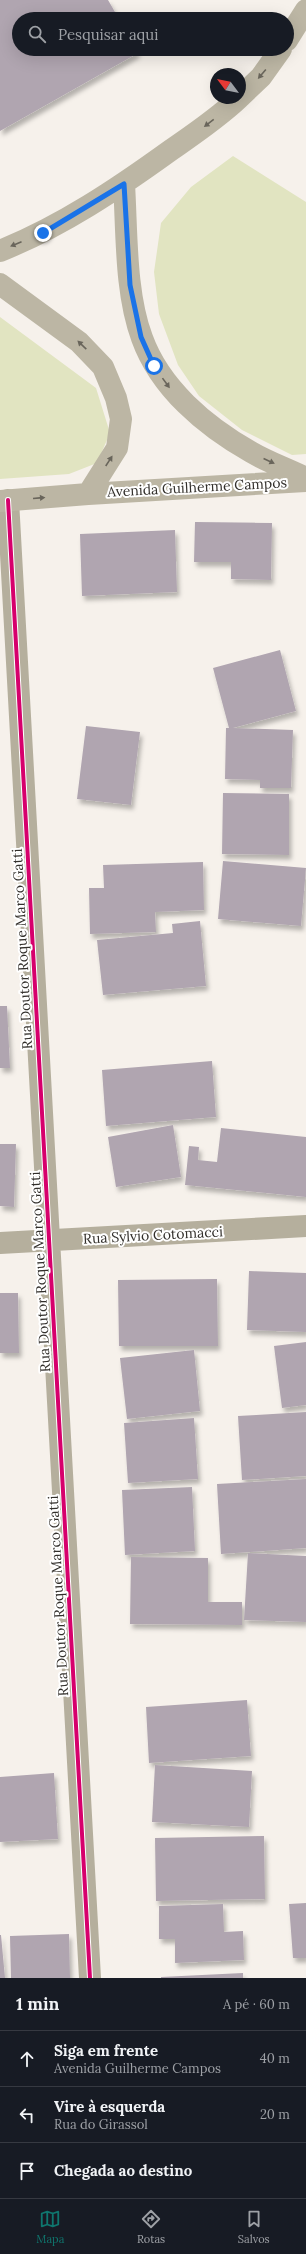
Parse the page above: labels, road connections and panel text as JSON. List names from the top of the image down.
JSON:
{
  "streets": {
    "main road": ["Avenida Guilherme Campos"],
    "street": ["Rua Doutor Roque Marco Gatti", "Rua Sylvio Cotomacci"]
  },
  "crossings": [
    ["Avenida Guilherme Campos", "Rua Doutor Roque Marco Gatti"],
    ["Rua Doutor Roque Marco Gatti", "Rua Sylvio Cotomacci"]
  ],
  "north": "top left",
  "page": {
    "search": "Pesquisar aqui",
    "heading": ["1 min", "A pé · 60 m"],
    "list": [
      ["Siga em frente", "Avenida Guilherme Campos", "40 m"],
      ["Vire à esquerda", "Rua do Girassol", "20 m"],
      "Chegada ao destino"
    ],
    "nav": ["Mapa", "Rotas", "Salvos"]
  }
}
